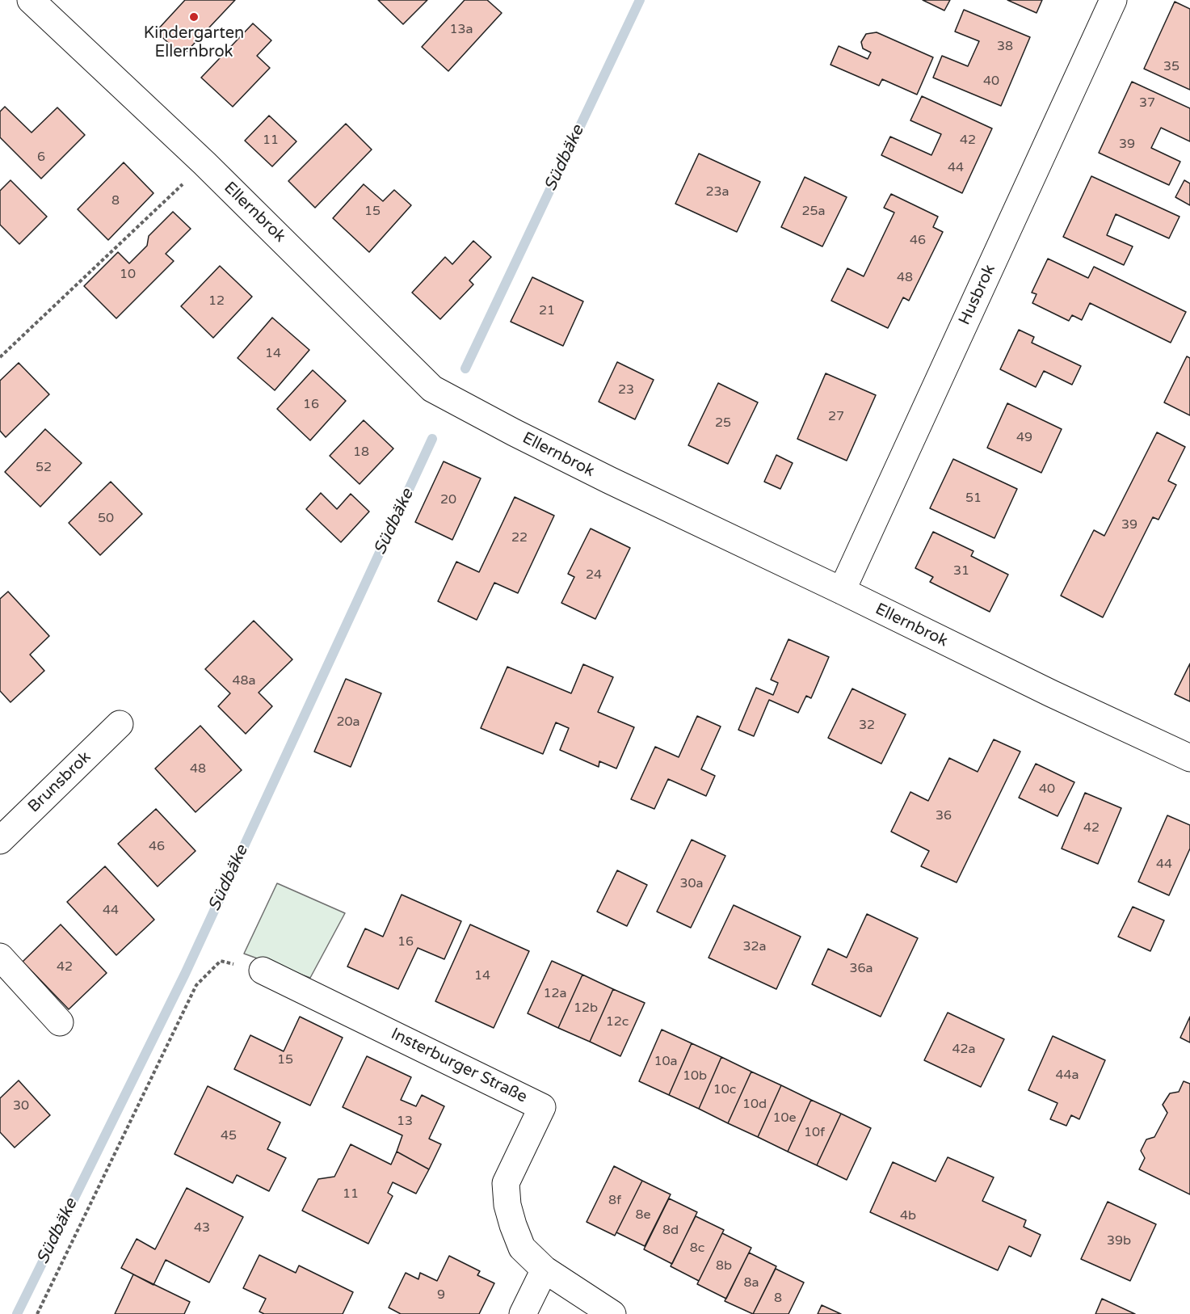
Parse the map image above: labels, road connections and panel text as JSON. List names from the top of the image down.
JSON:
{
  "streets": {
    "street": [
      "Ellernbrok",
      "Husbrok",
      "Brunsbrok",
      "Insterburger Straße"
    ]
  },
  "crossings": [
    ["Ellernbrok", "Husbrok"]
  ],
  "water": ["Südbäke"],
  "places": ["Kindergarten Ellernbrok"],
  "house_numbers": [
    "13a",
    "38",
    "35",
    "40",
    "37",
    "11",
    "42",
    "39",
    "6",
    "44",
    "23a",
    "8",
    "15",
    "25a",
    "46",
    "10",
    "48",
    "12",
    "21",
    "14",
    "23",
    "16",
    "27",
    "25",
    "49",
    "18",
    "52",
    "51",
    "20",
    "50",
    "39",
    "22",
    "31",
    "24",
    "48a",
    "20a",
    "32",
    "48",
    "40",
    "36",
    "42",
    "46",
    "44",
    "30a",
    "44",
    "16",
    "32a",
    "42",
    "36a",
    "14",
    "12a",
    "12b",
    "12c",
    "42a",
    "15",
    "10a",
    "44a",
    "10b",
    "10c",
    "10d",
    "30",
    "10e",
    "13",
    "10f",
    "45",
    "11",
    "8f",
    "8e",
    "4b",
    "43",
    "8d",
    "39b",
    "8c",
    "8b",
    "8a",
    "9",
    "8"
  ]
}
